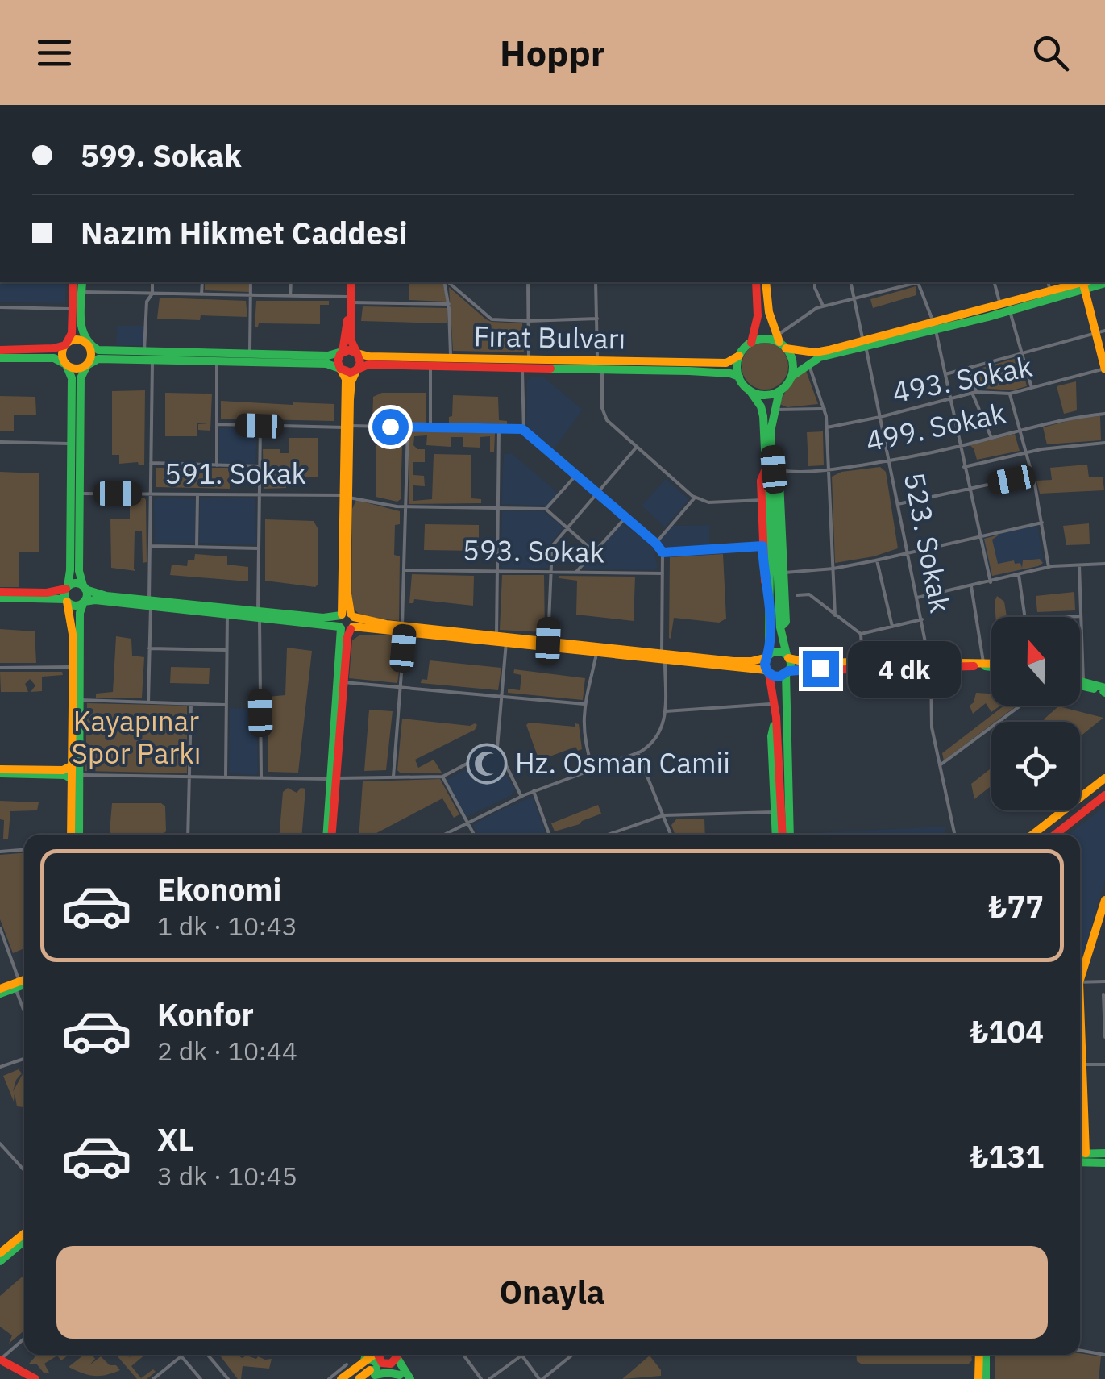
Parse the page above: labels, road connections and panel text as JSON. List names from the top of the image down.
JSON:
{
  "streets": {
    "main road": ["Fırat Bulvarı"],
    "street": [
      "493. Sokak",
      "499. Sokak",
      "591. Sokak",
      "523. Sokak",
      "593. Sokak"
    ]
  },
  "crossings": [
    ["493. Sokak", "523. Sokak"],
    ["499. Sokak", "523. Sokak"]
  ],
  "parks": ["Kayapınar Spor Parkı"],
  "places": {
    "mosque": ["Hz. Osman Camii"]
  },
  "north": "top",
  "page": {
    "header": "Hoppr",
    "banner": ["599. Sokak", "Nazım Hikmet Caddesi"],
    "bubble": "4 dk",
    "list": [
      {
        "name": "Ekonomi",
        "note": "1 dk · 10:43",
        "value": "₺77"
      },
      {
        "name": "Konfor",
        "note": "2 dk · 10:44",
        "value": "₺104"
      },
      {
        "name": "XL",
        "note": "3 dk · 10:45",
        "value": "₺131"
      }
    ],
    "buttons": "Onayla"
  }
}
